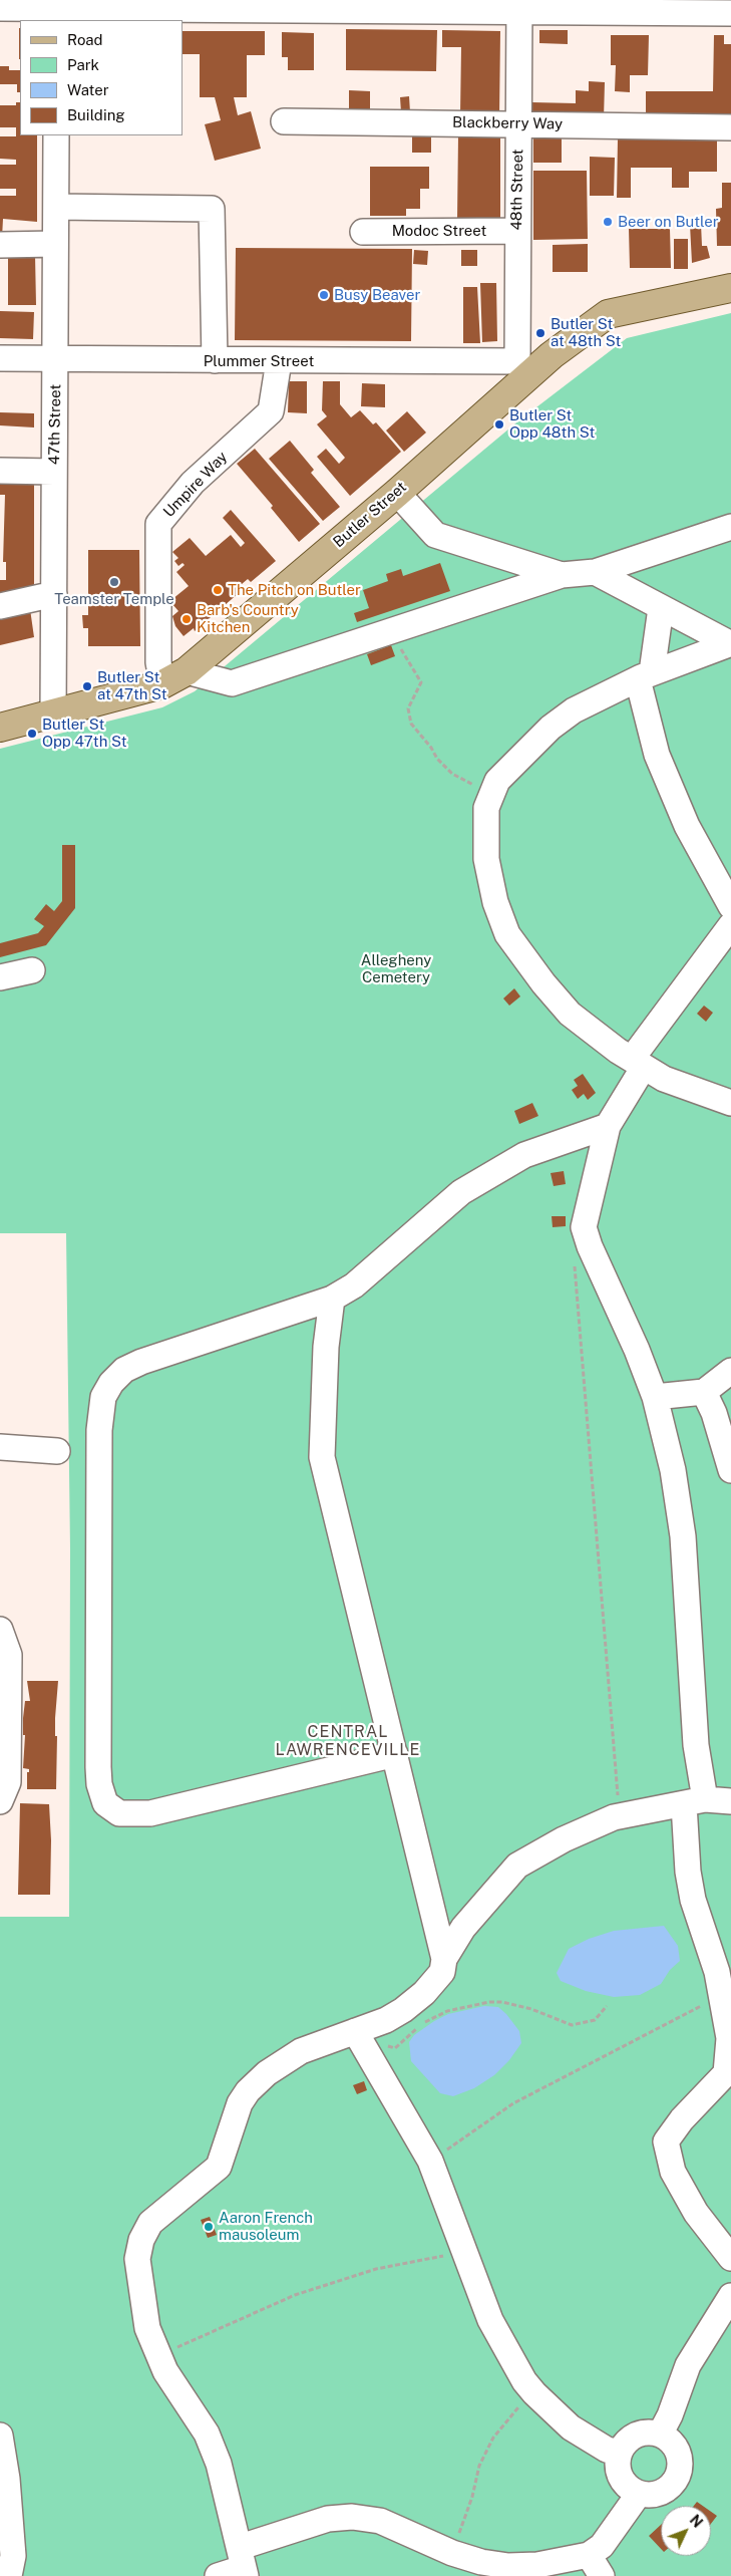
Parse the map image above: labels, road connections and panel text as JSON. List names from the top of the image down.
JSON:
{
  "streets": {
    "main road": ["Butler Street"],
    "street": [
      "Blackberry Way",
      "48th Street",
      "Modoc Street",
      "Plummer Street",
      "47th Street",
      "Umpire Way"
    ]
  },
  "crossings": [
    ["Blackberry Way", "48th Street"],
    ["48th Street", "Modoc Street"],
    ["48th Street", "Plummer Street"],
    ["48th Street", "Butler Street"],
    ["Plummer Street", "47th Street"],
    ["Plummer Street", "Umpire Way"],
    ["Plummer Street", "Butler Street"],
    ["47th Street", "Butler Street"],
    ["Umpire Way", "Butler Street"]
  ],
  "districts": ["CENTRAL LAWRENCEVILLE"],
  "parks": ["Allegheny Cemetery"],
  "places": [
    "Beer on Butler",
    "Busy Beaver",
    "Butler St at 48th St",
    "Butler St Opp 48th St",
    "Teamster Temple",
    "The Pitch on Butler",
    "Barb's Country Kitchen",
    "Butler St at 47th St",
    "Butler St Opp 47th St",
    "Aaron French mausoleum"
  ],
  "legend": [
    "Road",
    "Park",
    "Water",
    "Building"
  ],
  "north": "top right"
}
